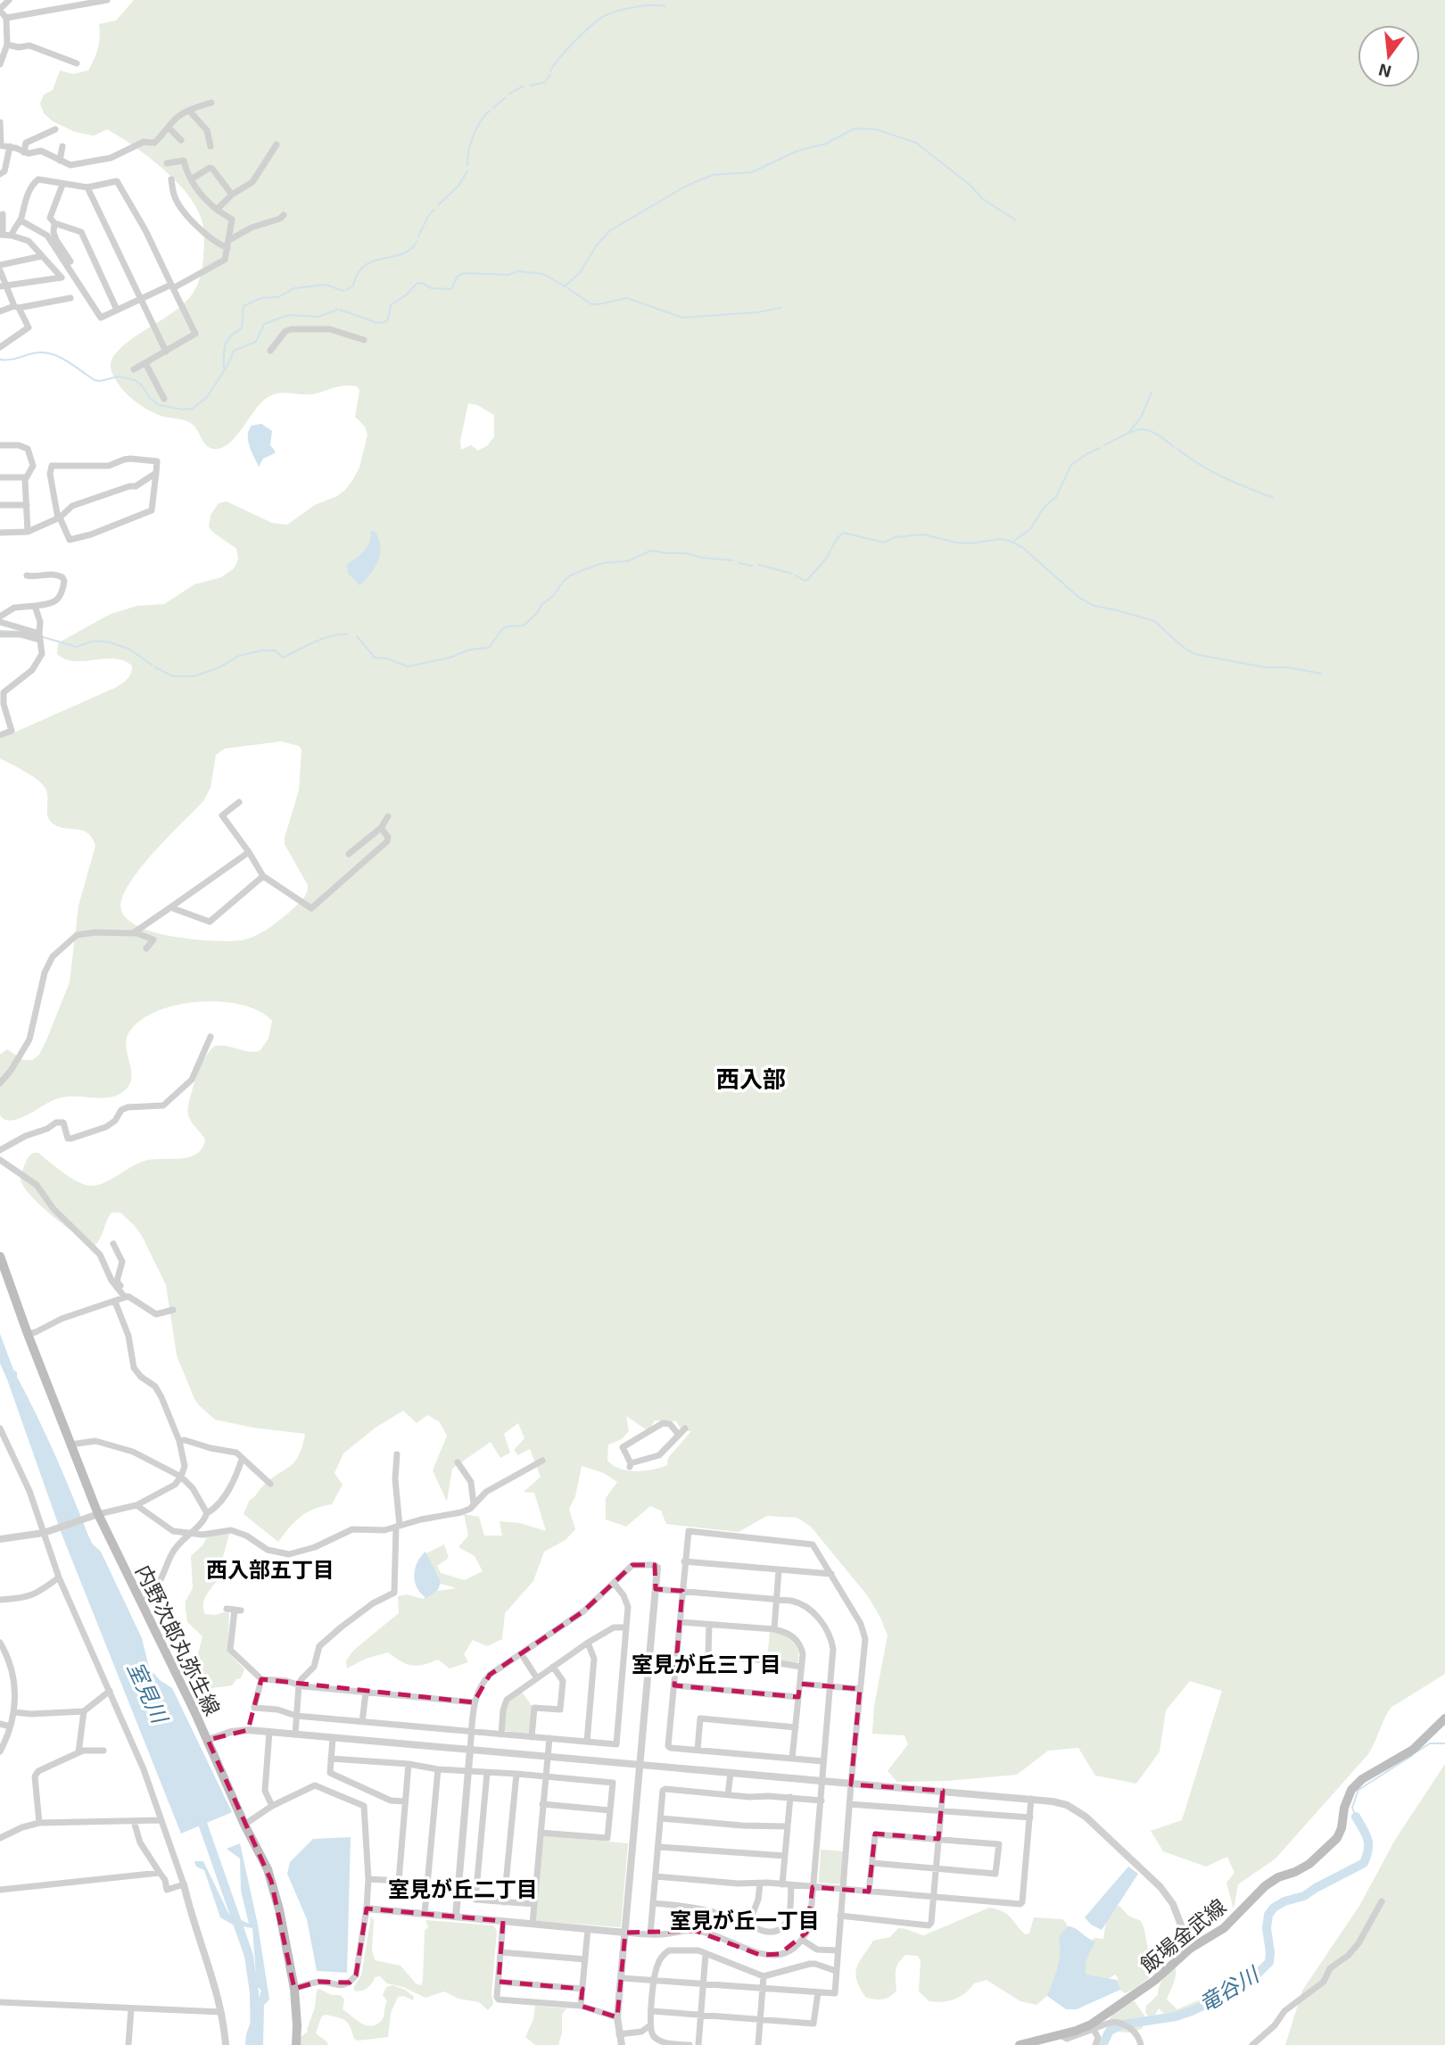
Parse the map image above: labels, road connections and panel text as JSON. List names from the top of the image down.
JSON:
{
  "streets": {
    "main road": ["内野次郎丸弥生線", "飯場金武線"]
  },
  "districts": [
    "西入部",
    "西入部五丁目",
    "室見が丘三丁目",
    "室見が丘二丁目",
    "室見が丘一丁目"
  ],
  "water": ["室見川", "竜谷川"],
  "north": "bottom"
}
